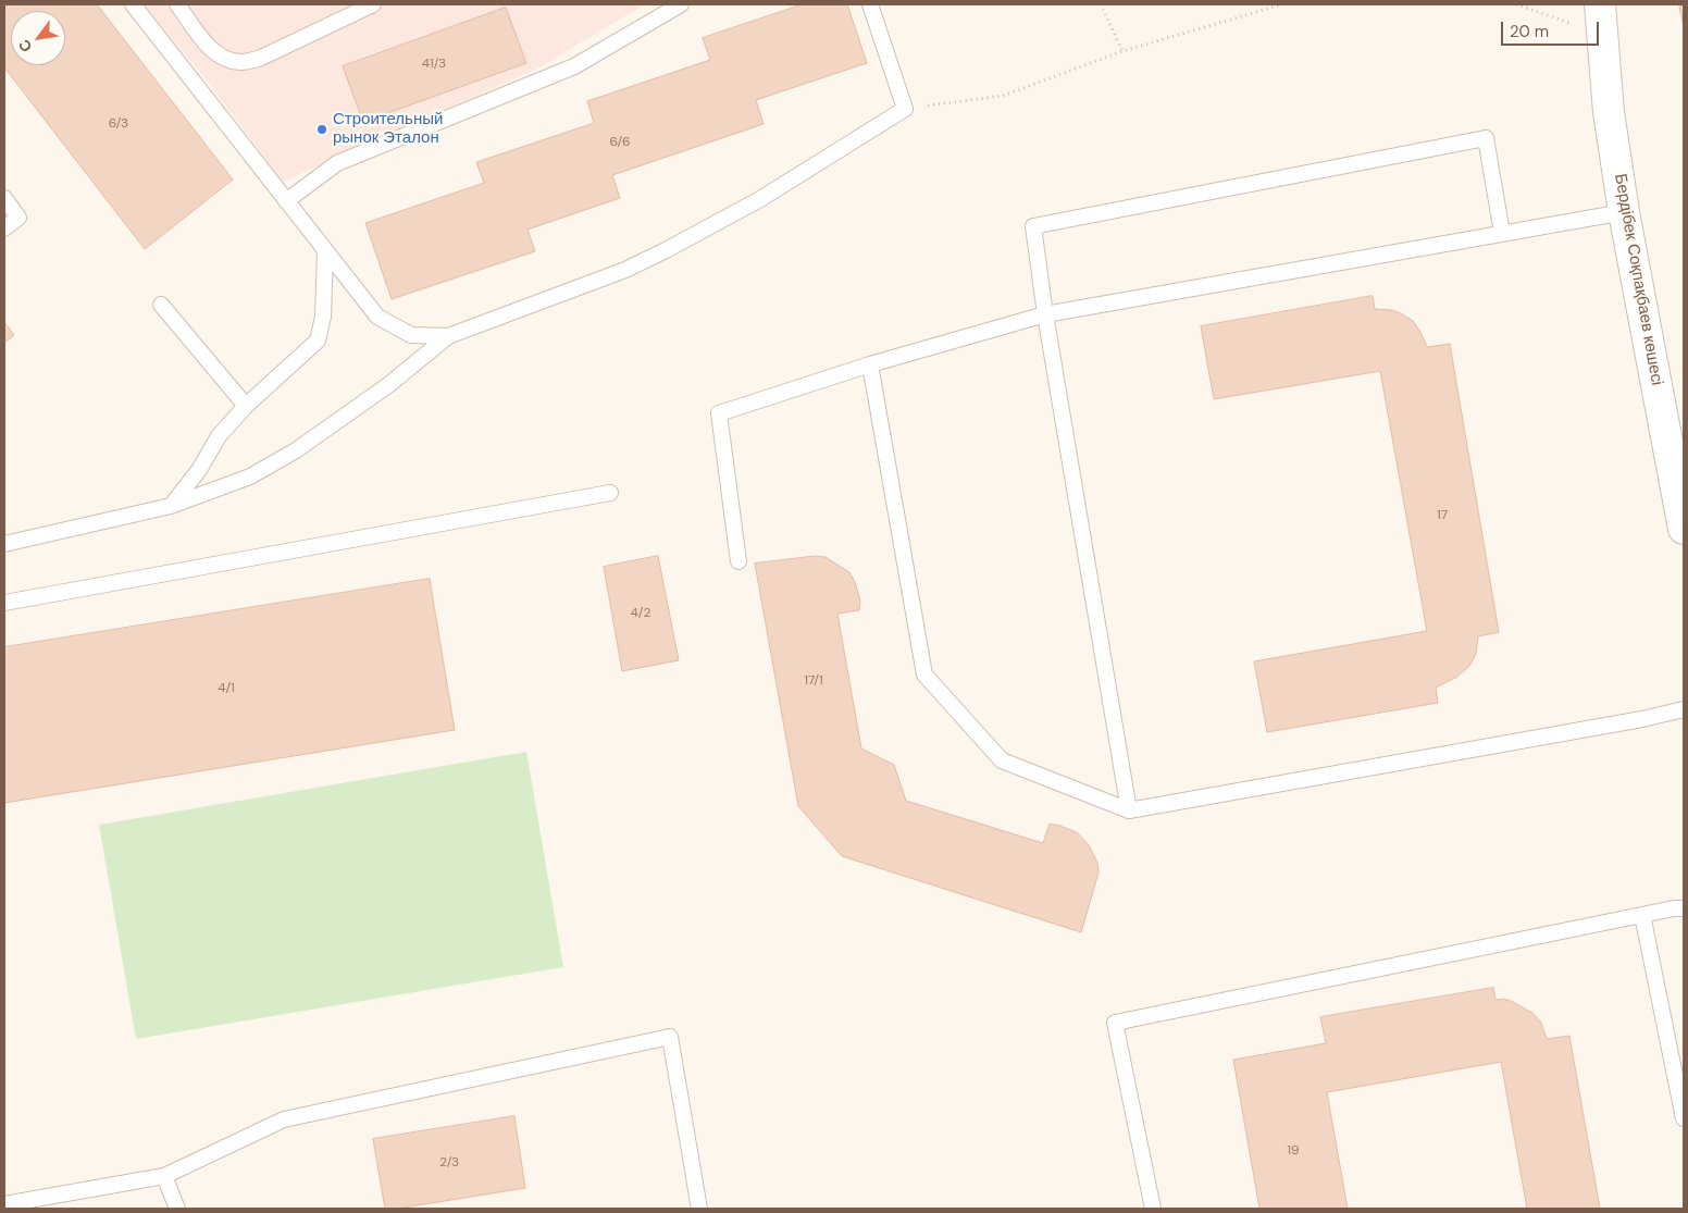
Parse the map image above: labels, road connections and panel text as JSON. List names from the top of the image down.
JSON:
{
  "streets": {
    "street": ["Бердібек Соқпақбаев көшесі"]
  },
  "places": ["Строительный рынок Эталон"],
  "house_numbers": [
    "41/3",
    "6/3",
    "6/6",
    "17",
    "4/2",
    "17/1",
    "4/1",
    "19",
    "2/3"
  ],
  "scale_bar": "20 m",
  "north": "bottom left"
}
